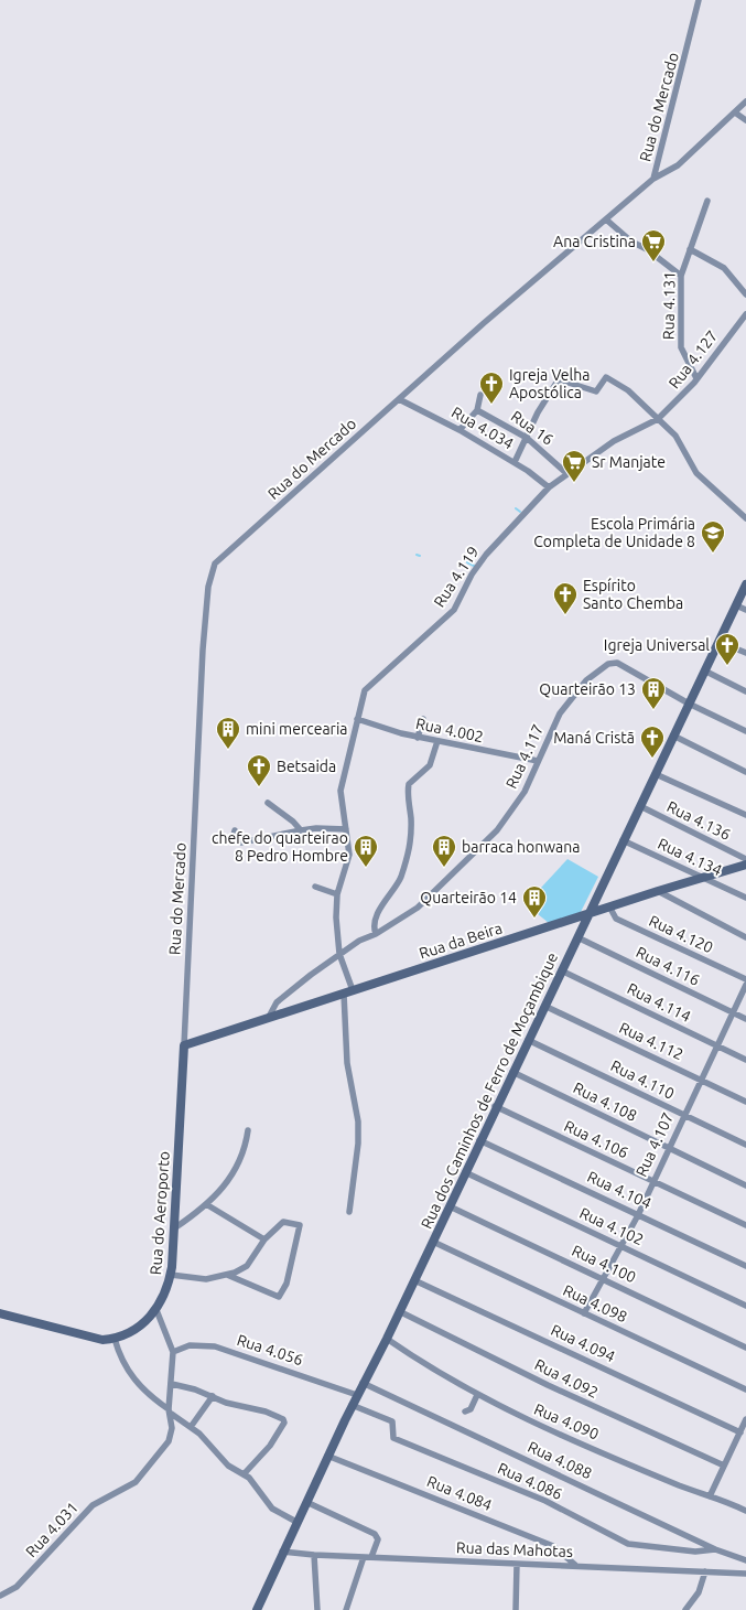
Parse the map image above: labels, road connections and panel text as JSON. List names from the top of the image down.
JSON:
{
  "streets": {
    "street": [
      "Rua do Mercado",
      "Rua 4.131",
      "Rua 4.127",
      "Rua 4.034",
      "Rua 16",
      "Rua 4.119",
      "Rua 4.002",
      "Rua 4.117",
      "Rua 4.136",
      "Rua 4.134",
      "Rua 4.120",
      "Rua da Beira",
      "Rua 4.116",
      "Rua 4.114",
      "Rua 4.112",
      "Rua 4.110",
      "Rua dos Caminhos de Ferro de Moçambique",
      "Rua 4.108",
      "Rua 4.106",
      "Rua 4.107",
      "Rua 4.104",
      "Rua do Aeroporto",
      "Rua 4.102",
      "Rua 4.100",
      "Rua 4.098",
      "Rua 4.094",
      "Rua 4.056",
      "Rua 4.092",
      "Rua 4.090",
      "Rua 4.088",
      "Rua 4.086",
      "Rua 4.084",
      "Rua 4.031",
      "Rua das Mahotas"
    ]
  },
  "crossings": [
    ["Rua do Mercado", "Rua 4.034"],
    ["Rua do Mercado", "Rua da Beira"],
    ["Rua do Mercado", "Rua do Aeroporto"],
    ["Rua 4.131", "Rua 4.127"],
    ["Rua 4.127", "Rua 4.119"],
    ["Rua 4.034", "Rua 4.119"],
    ["Rua 16", "Rua 4.119"],
    ["Rua 4.119", "Rua 4.002"],
    ["Rua 4.119", "Rua 4.117"],
    ["Rua 4.119", "Rua da Beira"],
    ["Rua 4.002", "Rua 4.117"],
    ["Rua 4.117", "Rua da Beira"],
    ["Rua 4.117", "Rua dos Caminhos de Ferro de Moçambique"],
    ["Rua 4.136", "Rua dos Caminhos de Ferro de Moçambique"],
    ["Rua 4.134", "Rua da Beira"],
    ["Rua 4.134", "Rua dos Caminhos de Ferro de Moçambique"],
    ["Rua 4.120", "Rua da Beira"],
    ["Rua da Beira", "Rua dos Caminhos de Ferro de Moçambique"],
    ["Rua da Beira", "Rua do Aeroporto"],
    ["Rua 4.116", "Rua dos Caminhos de Ferro de Moçambique"],
    ["Rua 4.116", "Rua 4.107"],
    ["Rua 4.114", "Rua dos Caminhos de Ferro de Moçambique"],
    ["Rua 4.114", "Rua 4.107"],
    ["Rua 4.112", "Rua dos Caminhos de Ferro de Moçambique"],
    ["Rua 4.112", "Rua 4.107"],
    ["Rua 4.110", "Rua dos Caminhos de Ferro de Moçambique"],
    ["Rua 4.110", "Rua 4.107"],
    ["Rua dos Caminhos de Ferro de Moçambique", "Rua 4.108"],
    ["Rua dos Caminhos de Ferro de Moçambique", "Rua 4.106"],
    ["Rua dos Caminhos de Ferro de Moçambique", "Rua 4.104"],
    ["Rua dos Caminhos de Ferro de Moçambique", "Rua 4.102"],
    ["Rua dos Caminhos de Ferro de Moçambique", "Rua 4.100"],
    ["Rua dos Caminhos de Ferro de Moçambique", "Rua 4.098"],
    ["Rua dos Caminhos de Ferro de Moçambique", "Rua 4.094"],
    ["Rua dos Caminhos de Ferro de Moçambique", "Rua 4.056"],
    ["Rua dos Caminhos de Ferro de Moçambique", "Rua 4.092"],
    ["Rua dos Caminhos de Ferro de Moçambique", "Rua 4.090"],
    ["Rua dos Caminhos de Ferro de Moçambique", "Rua 4.088"],
    ["Rua dos Caminhos de Ferro de Moçambique", "Rua 4.086"],
    ["Rua dos Caminhos de Ferro de Moçambique", "Rua 4.084"],
    ["Rua dos Caminhos de Ferro de Moçambique", "Rua das Mahotas"],
    ["Rua 4.108", "Rua 4.107"],
    ["Rua 4.106", "Rua 4.107"],
    ["Rua 4.107", "Rua 4.104"],
    ["Rua 4.107", "Rua 4.102"],
    ["Rua 4.107", "Rua 4.100"],
    ["Rua 4.107", "Rua 4.098"],
    ["Rua do Aeroporto", "Rua 4.031"],
    ["Rua 4.056", "Rua 4.031"],
    ["Rua 4.088", "Rua 4.086"],
    ["Rua 4.084", "Rua das Mahotas"]
  ],
  "places": {
    "supermarket": ["Ana Cristina", "Sr Manjate"],
    "church": [
      "Igreja Velha Apostólica",
      "Espírito Santo Chemba",
      "Igreja Universal",
      "Maná Cristã",
      "Betsaida"
    ],
    "school or university": ["Escola Primária Completa de Unidade 8"],
    "building": [
      "Quarteirão 13",
      "mini mercearia",
      "chefe do quarteirao 8 Pedro Hombre",
      "barraca honwana",
      "Quarteirão 14"
    ]
  }
}
